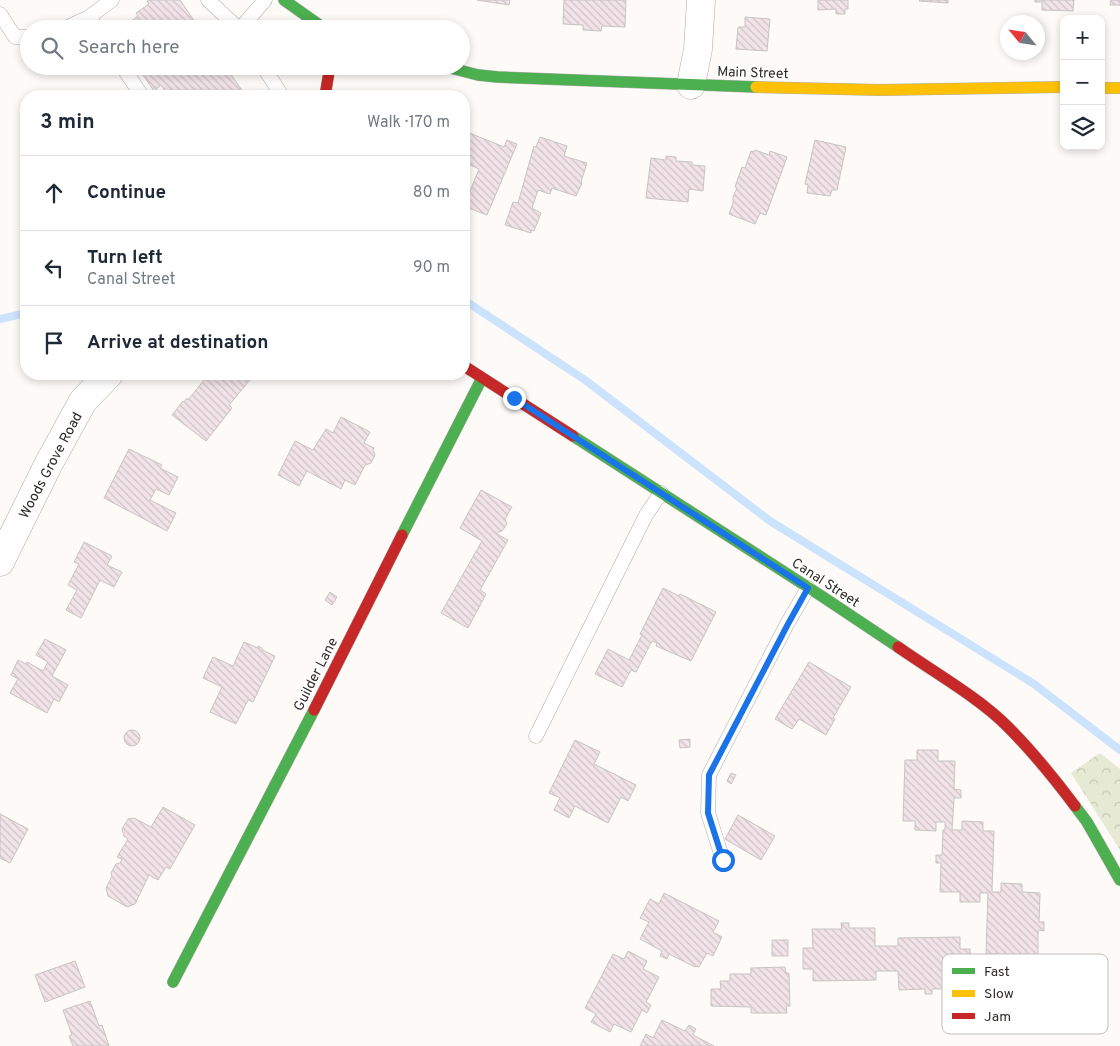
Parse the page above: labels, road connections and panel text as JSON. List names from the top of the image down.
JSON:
{
  "streets": {
    "main road": ["Main Street", "Canal Street", "Guilder Lane"],
    "street": ["Woods Grove Road"]
  },
  "crossings": [
    ["Canal Street", "Guilder Lane"]
  ],
  "legend": ["Fast", "Slow", "Jam"],
  "north": "top left",
  "page": {
    "map_buttons": ["+", "−"],
    "search": "Search here",
    "heading": ["3 min", "Walk · 170 m"],
    "list": [
      ["Continue", "80 m"],
      ["Turn left", "Canal Street", "90 m"],
      "Arrive at destination"
    ]
  }
}
